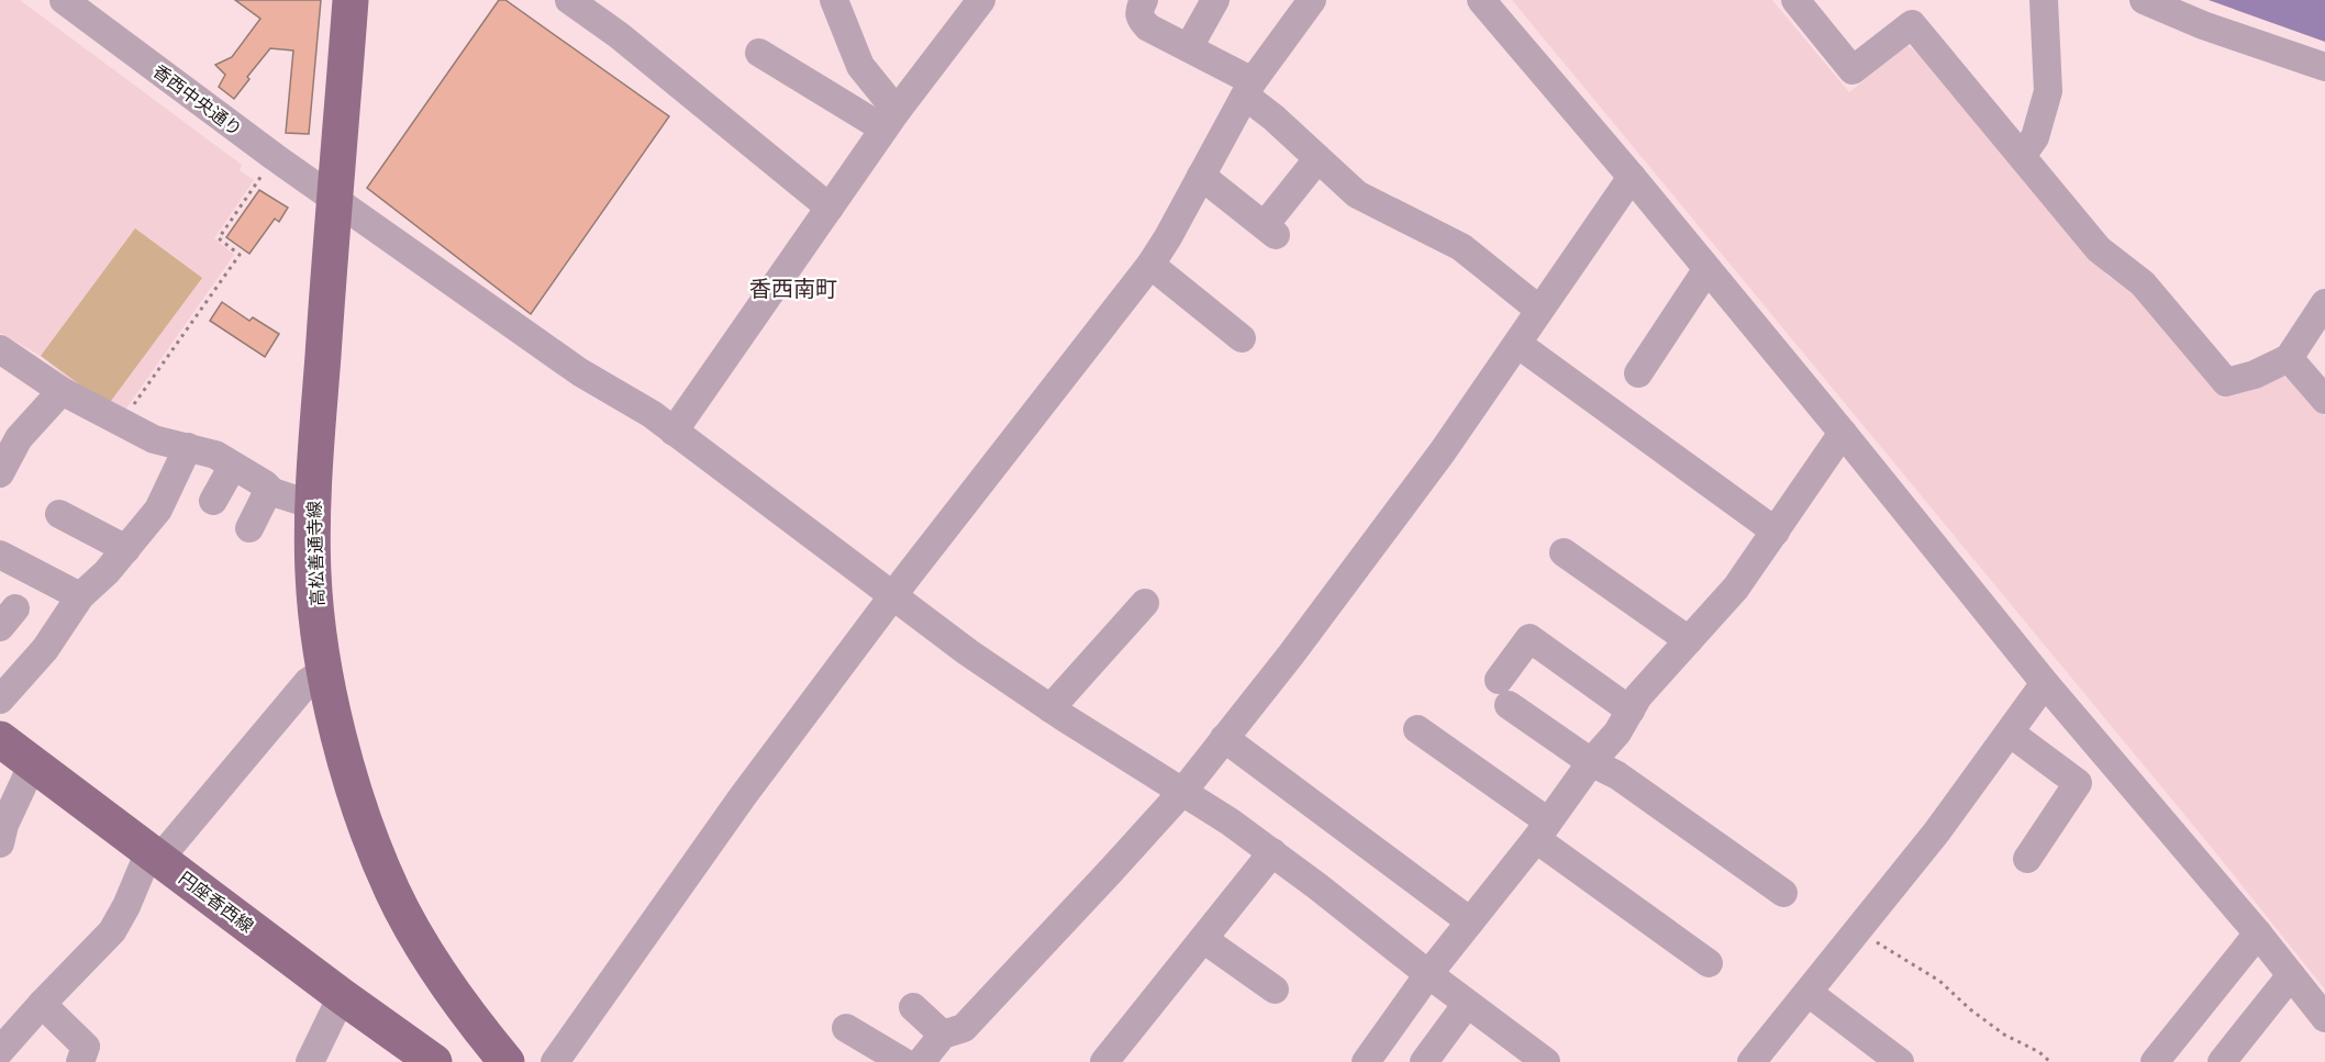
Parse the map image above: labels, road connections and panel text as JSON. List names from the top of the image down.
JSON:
{
  "streets": {
    "main road": ["高松善通寺線", "円座香西線"],
    "street": ["香西中央通り"]
  },
  "crossings": [
    ["香西中央通り", "高松善通寺線"]
  ],
  "districts": ["香西南町"]
}
